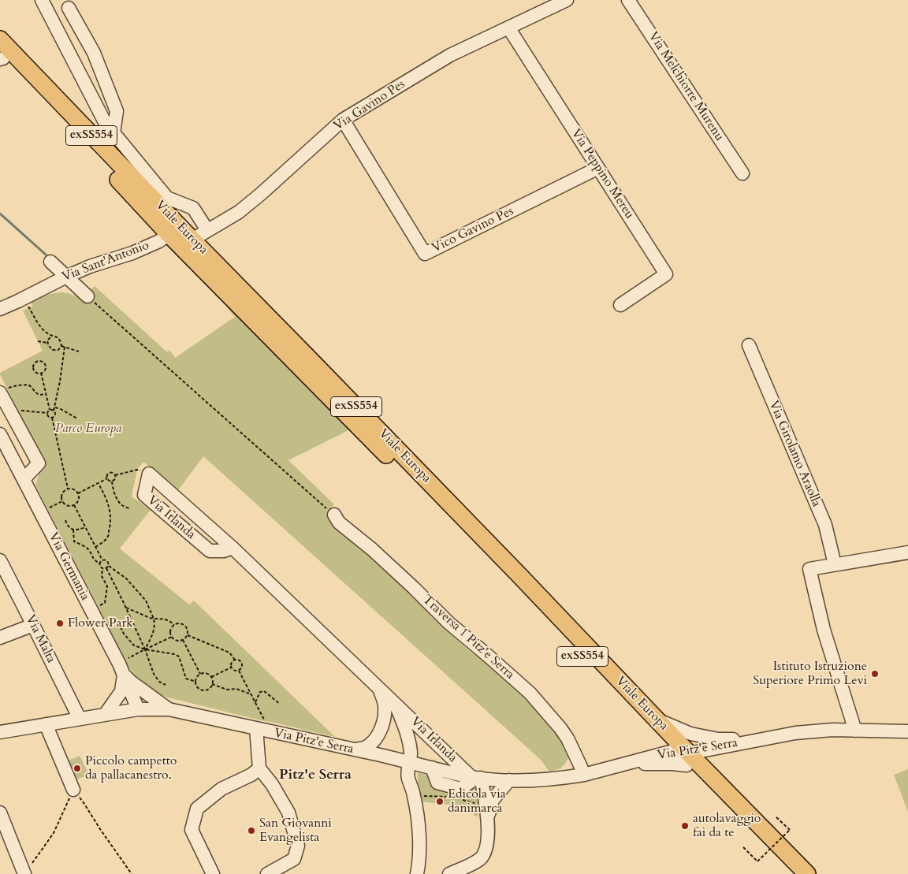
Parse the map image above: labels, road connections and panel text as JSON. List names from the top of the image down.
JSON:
{
  "streets": {
    "main road": ["exSS554", "Viale Europa"],
    "street": [
      "Via Melchiorre Murenu",
      "Via Gavino Pes",
      "Via Peppino Mereu",
      "Vico Gavino Pes",
      "Via Sant'Antonio",
      "Via Girolamo Araolla",
      "Via Irlanda",
      "Via Germania",
      "Traversa 1 Pitz'e Serra",
      "Via Malta",
      "Via Pitz'e Serra"
    ]
  },
  "crossings": [
    ["Via Gavino Pes", "Via Peppino Mereu"],
    ["Via Gavino Pes", "Viale Europa"],
    ["Via Gavino Pes", "Vico Gavino Pes"],
    ["Via Peppino Mereu", "Vico Gavino Pes"],
    ["Viale Europa", "Via Sant'Antonio"],
    ["Viale Europa", "Via Pitz'e Serra"],
    ["Via Irlanda", "Via Pitz'e Serra"],
    ["Via Germania", "Via Pitz'e Serra"],
    ["Traversa 1 Pitz'e Serra", "Via Pitz'e Serra"],
    ["Via Malta", "Via Pitz'e Serra"]
  ],
  "districts": ["Pitz'e Serra"],
  "parks": ["Parco Europa"],
  "places": [
    "Flower Park",
    "Istituto Istruzione Superiore Primo Levi",
    "Piccolo campetto da pallacanestro.",
    "Edicola via danimarca",
    "autolavaggio fai da te",
    "San Giovanni Evangelista"
  ]
}
